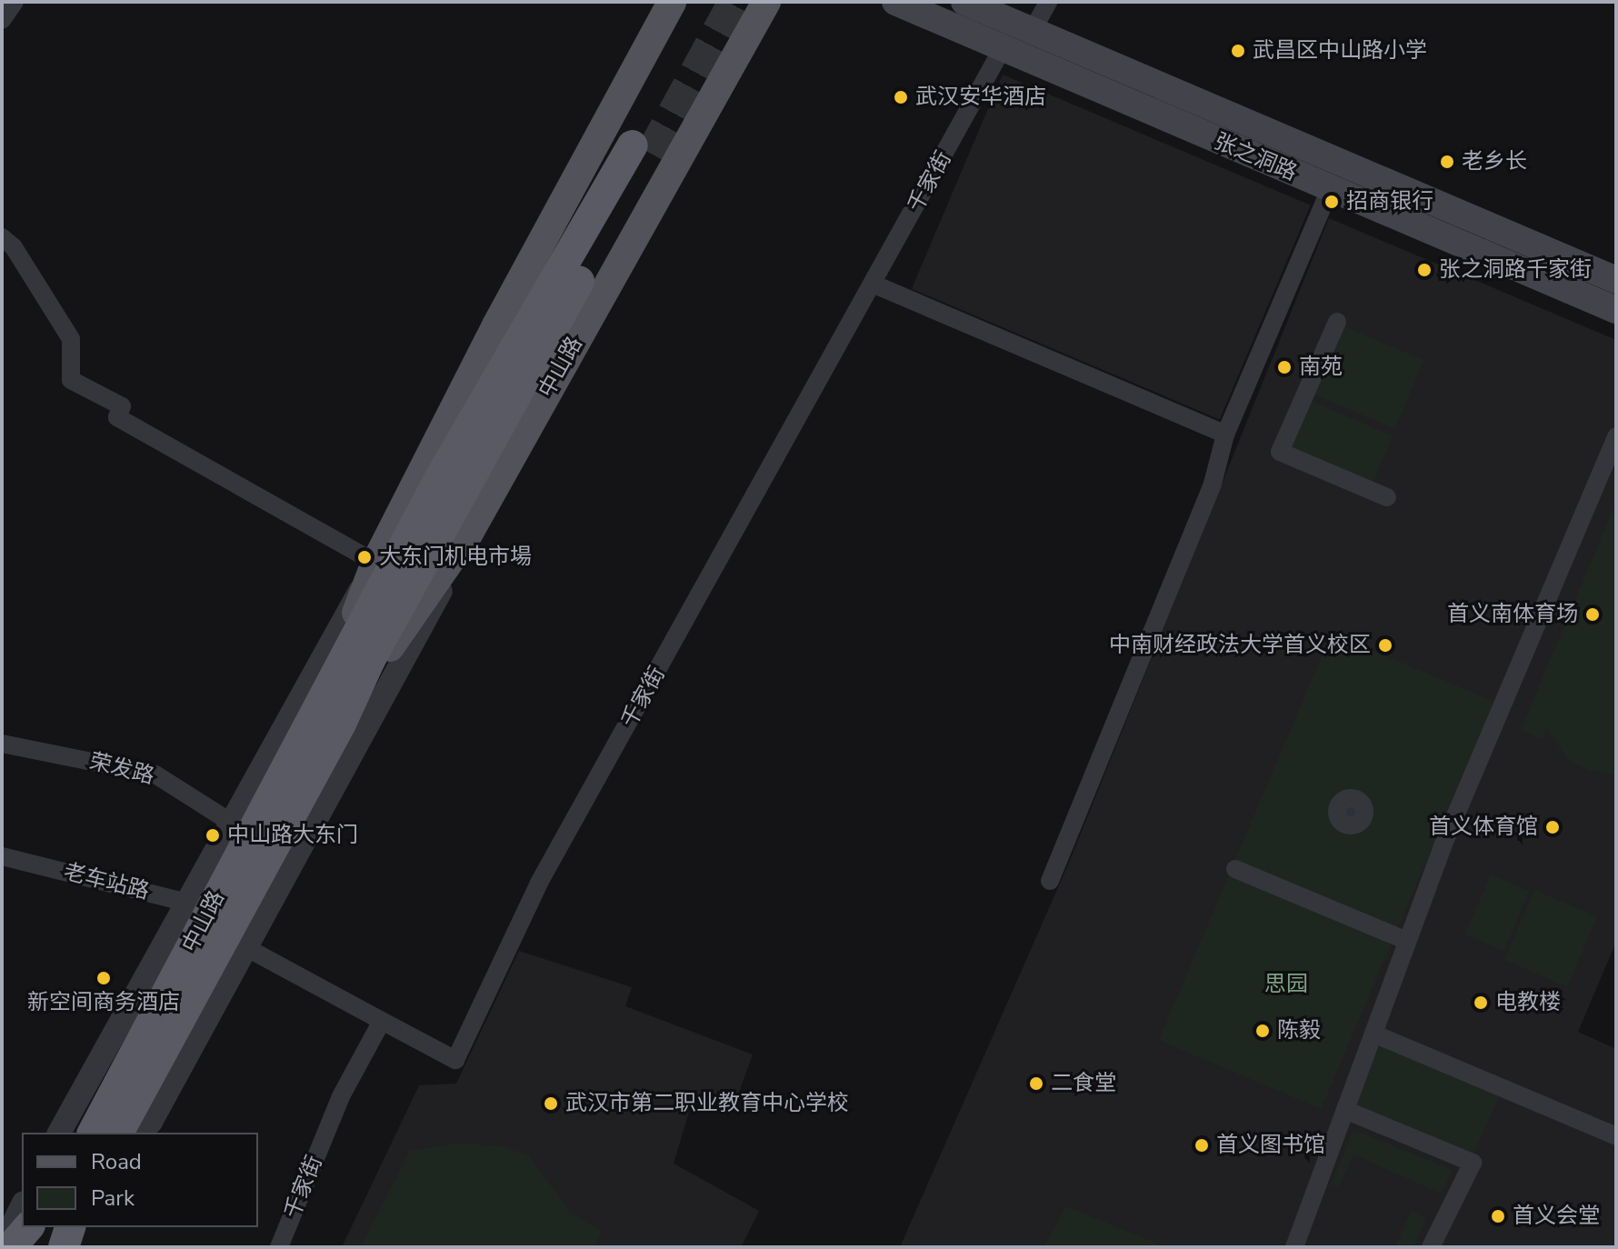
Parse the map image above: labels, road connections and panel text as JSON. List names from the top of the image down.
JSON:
{
  "streets": {
    "highway": ["中山路"],
    "main road": ["张之洞路"],
    "street": ["千家街", "荣发路", "老车站路"]
  },
  "crossings": [
    ["张之洞路", "千家街"],
    ["中山路", "老车站路"]
  ],
  "parks": ["思园"],
  "places": [
    "武昌区中山路小学",
    "武汉安华酒店",
    "老乡长",
    "招商银行",
    "张之洞路千家街",
    "南苑",
    "大东门机电市場",
    "首义南体育场",
    "中南财经政法大学首义校区",
    "首义体育馆",
    "中山路大东门",
    "新空间商务酒店",
    "电教楼",
    "陈毅",
    "二食堂",
    "武汉市第二职业教育中心学校",
    "首义图书馆",
    "首义会堂"
  ],
  "legend": ["Road", "Park"]
}
